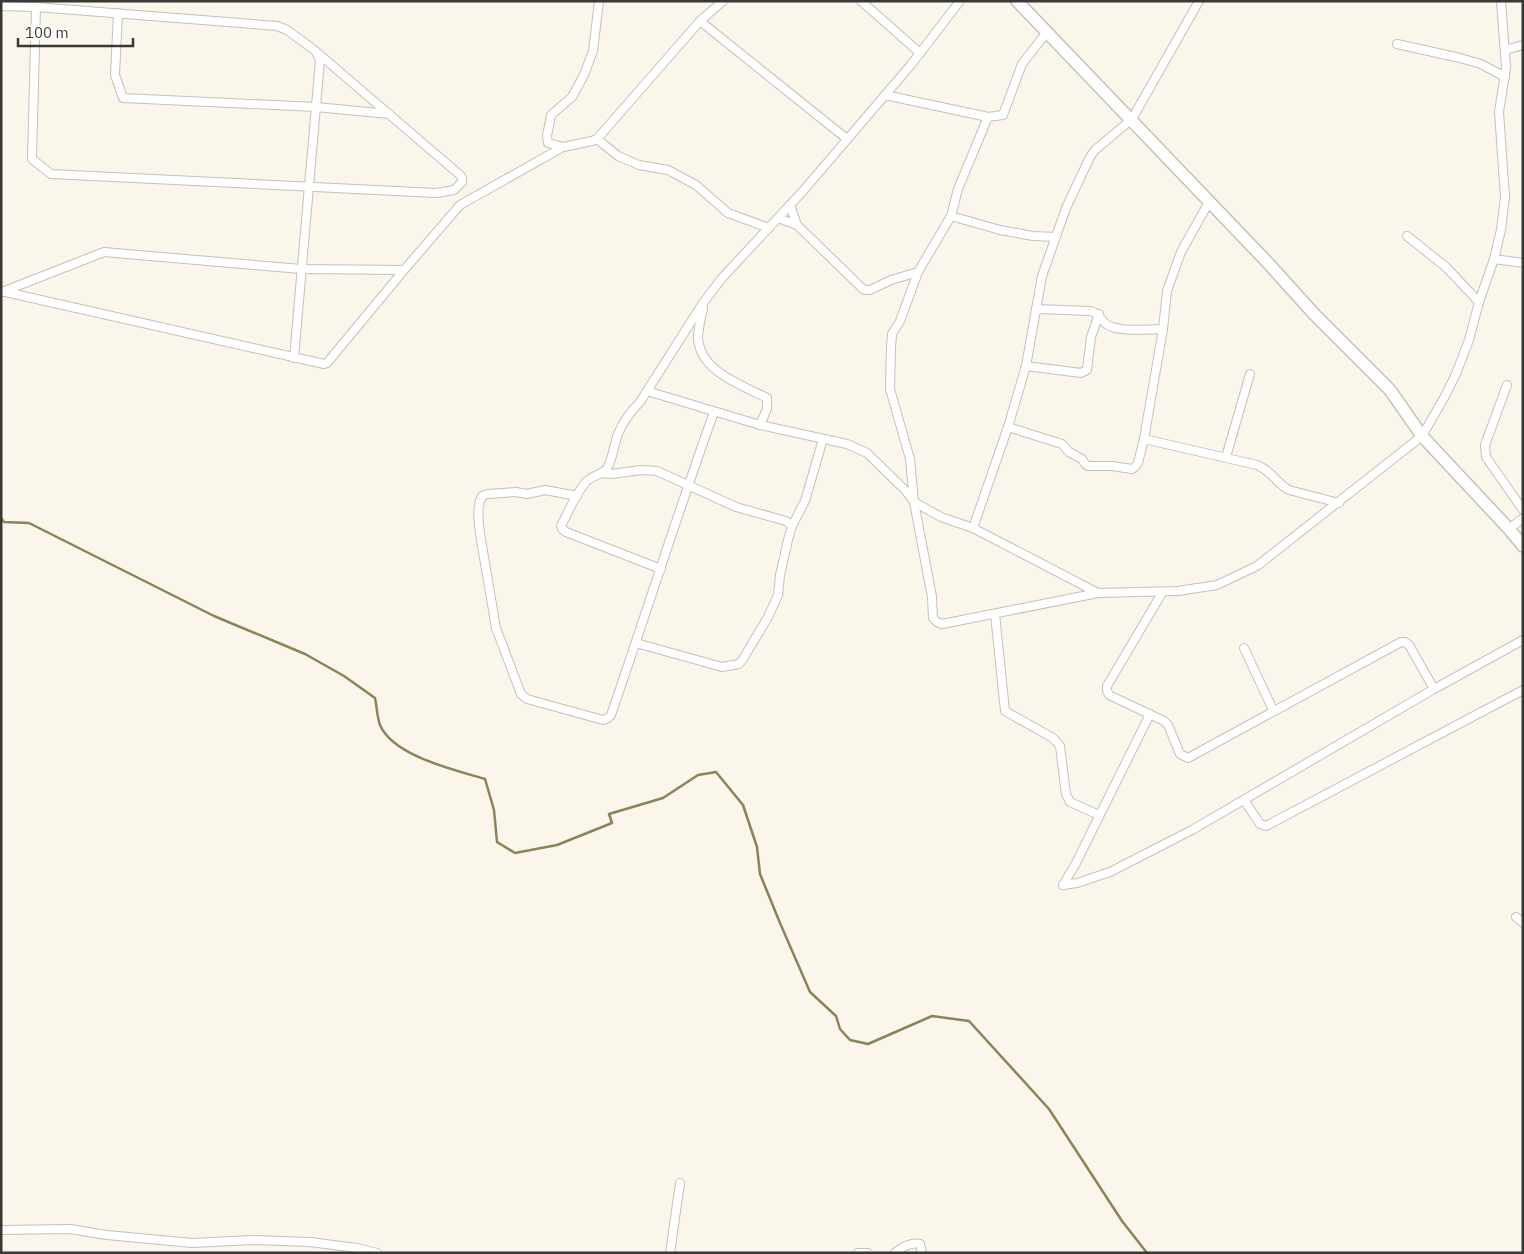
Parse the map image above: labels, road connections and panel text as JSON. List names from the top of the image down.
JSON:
{
  "scale_bar": "100 m"
}
